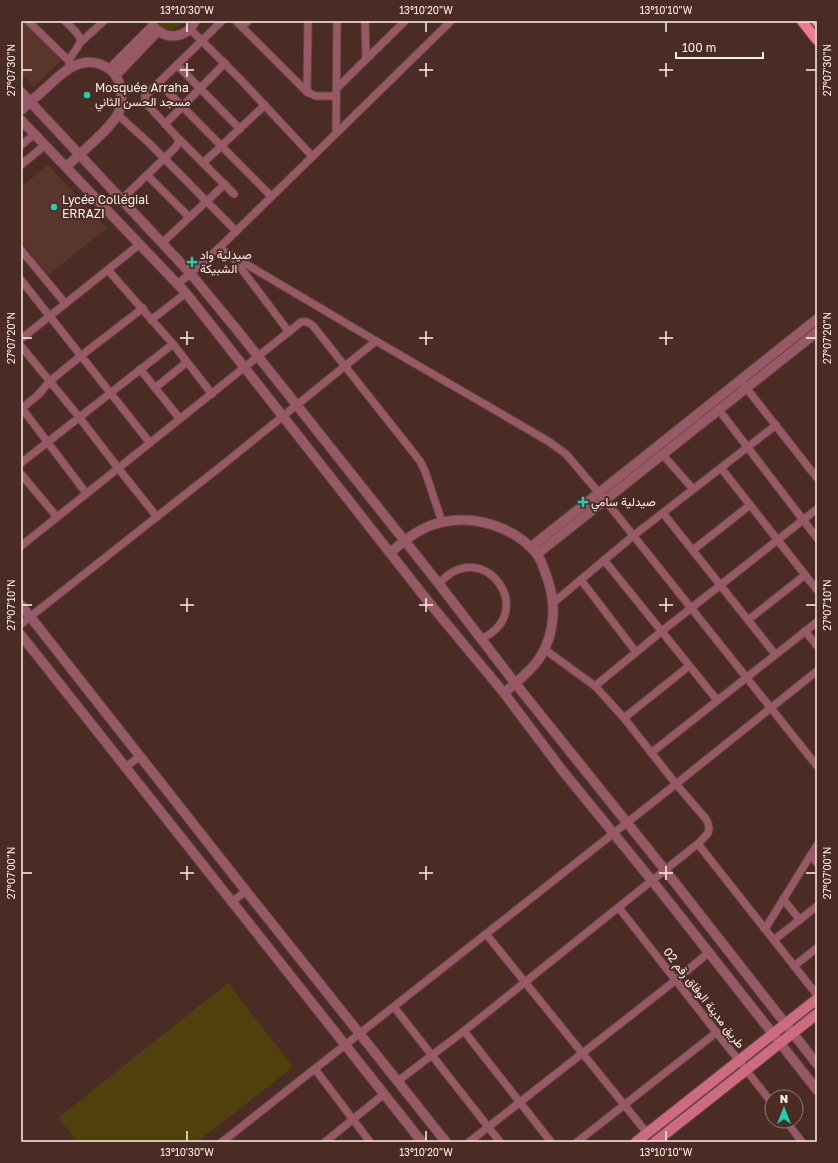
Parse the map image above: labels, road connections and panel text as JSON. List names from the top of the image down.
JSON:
{
  "streets": {
    "street": ["طريق مدينة الوفاق رقم 02"]
  },
  "places": {
    "other": ["Mosquée Arraha مسجد الحسن الثاني", "Lycée Collégial ERRAZI"],
    "health": ["صيدلية واد الشبيكة", "صيدلية سامي"]
  },
  "scale_bar": "100 m",
  "north": "top",
  "coordinates": [
    "13°10'30\"W",
    "13°10'20\"W",
    "13°10'10\"W",
    "27°07'30\"N",
    "27°07'20\"N",
    "27°07'10\"N",
    "27°07'00\"N"
  ]
}
